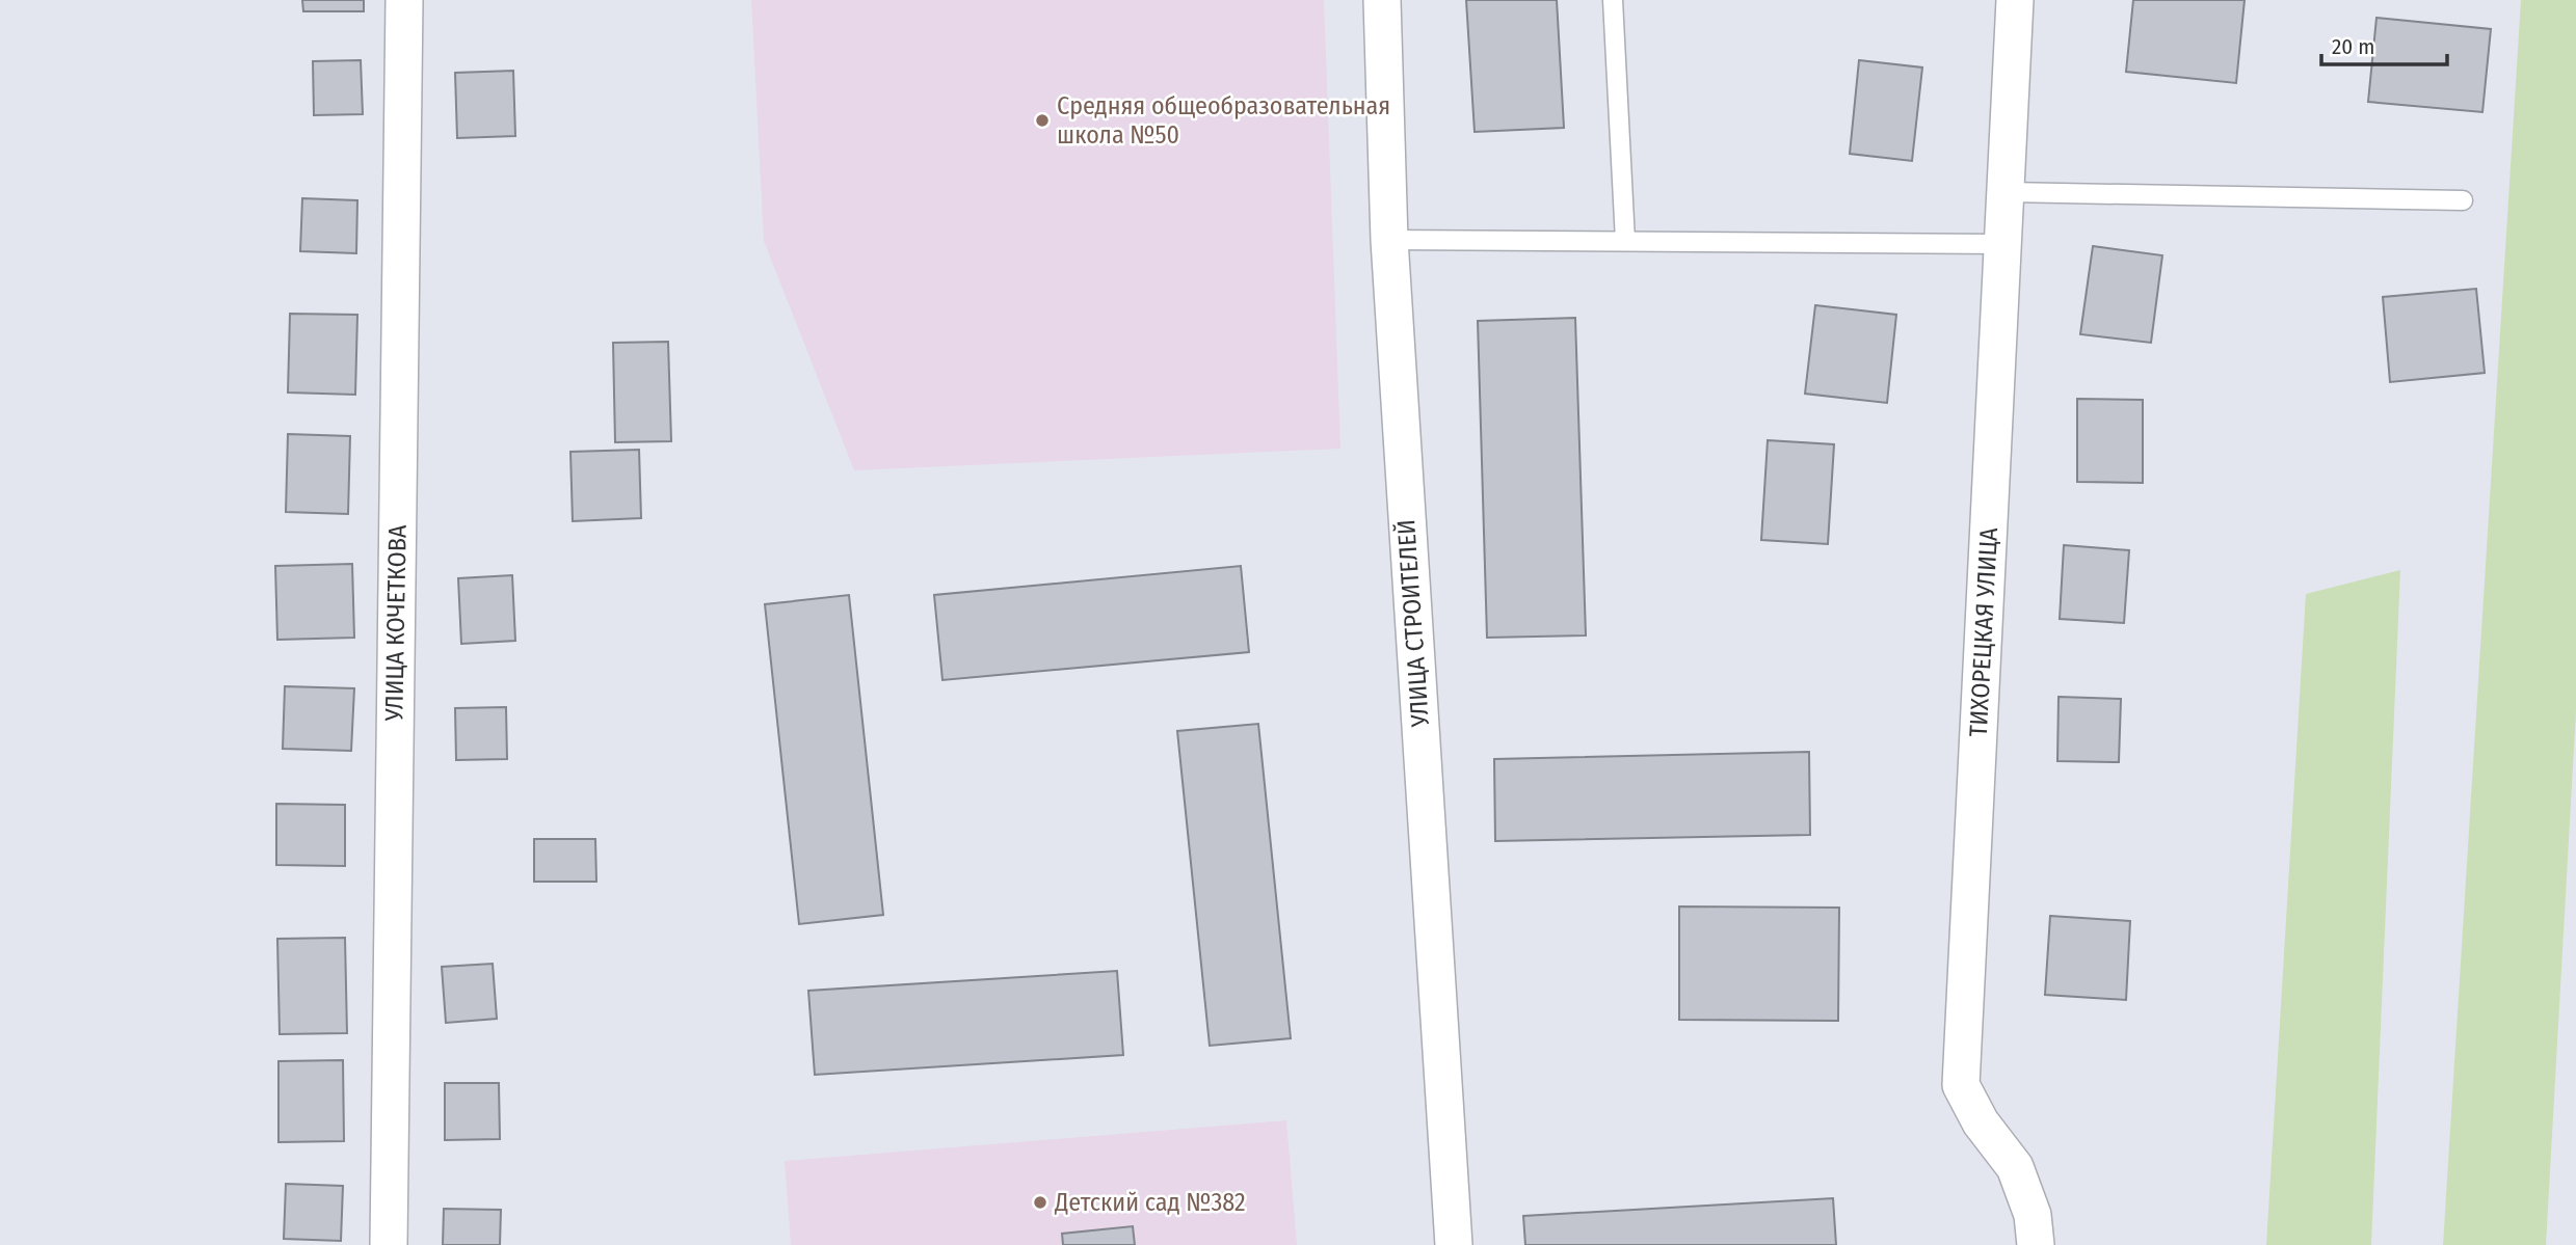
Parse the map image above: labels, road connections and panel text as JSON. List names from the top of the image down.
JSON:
{
  "streets": {
    "street": ["УЛИЦА КОЧЕТКОВА", "УЛИЦА СТРОИТЕЛЕЙ", "ТИХОРЕЦКАЯ УЛИЦА"]
  },
  "places": ["Средняя общеобразовательная школа №50", "Детский сад №382"],
  "scale_bar": "20 m"
}
